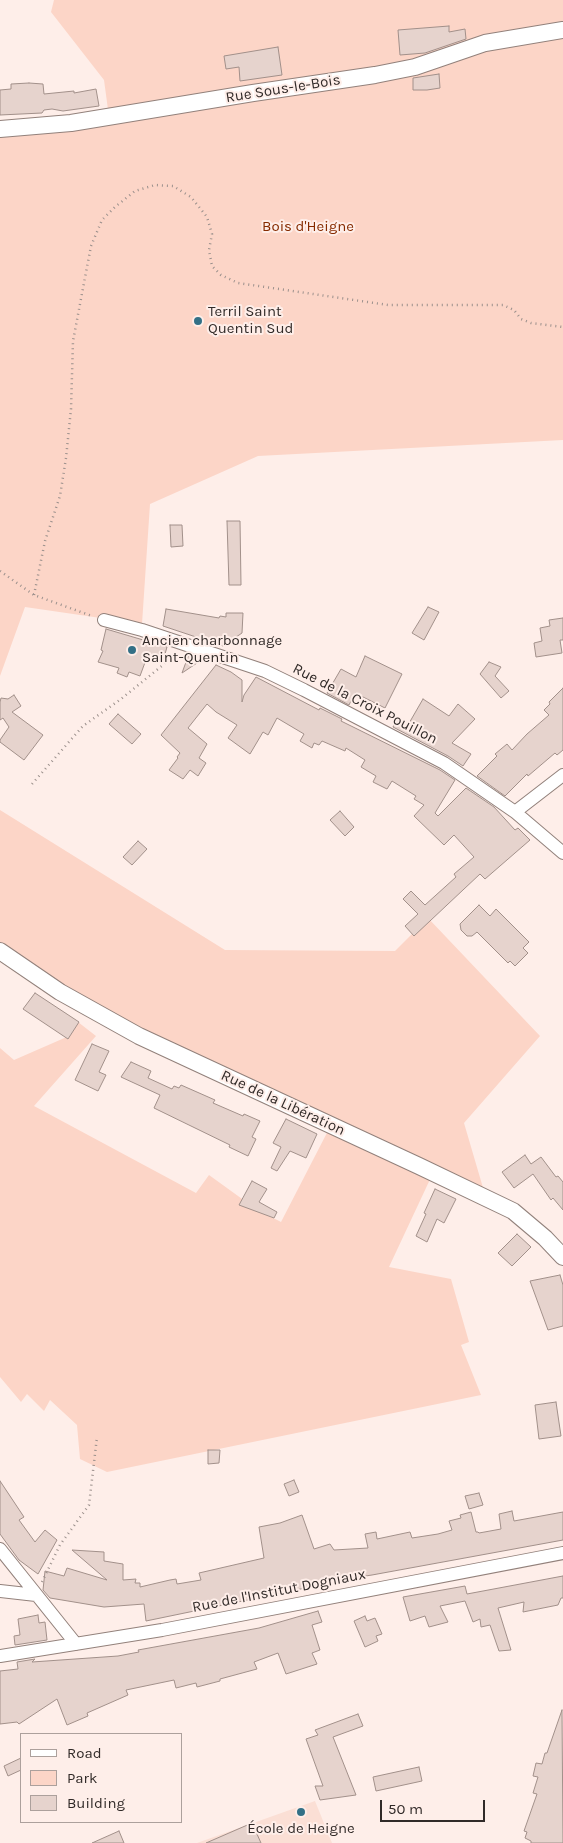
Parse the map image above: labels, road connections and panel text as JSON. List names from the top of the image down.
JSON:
{
  "streets": {
    "street": [
      "Rue Sous-le-Bois",
      "Rue de la Croix Pouillon",
      "Rue de la Libération",
      "Rue de l'Institut Dogniaux"
    ]
  },
  "parks": ["Bois d'Heigne"],
  "places": ["Terril Saint Quentin Sud", "Ancien charbonnage Saint-Quentin", "École de Heigne"],
  "legend": ["Road", "Park", "Building"],
  "scale_bar": "50 m"
}
